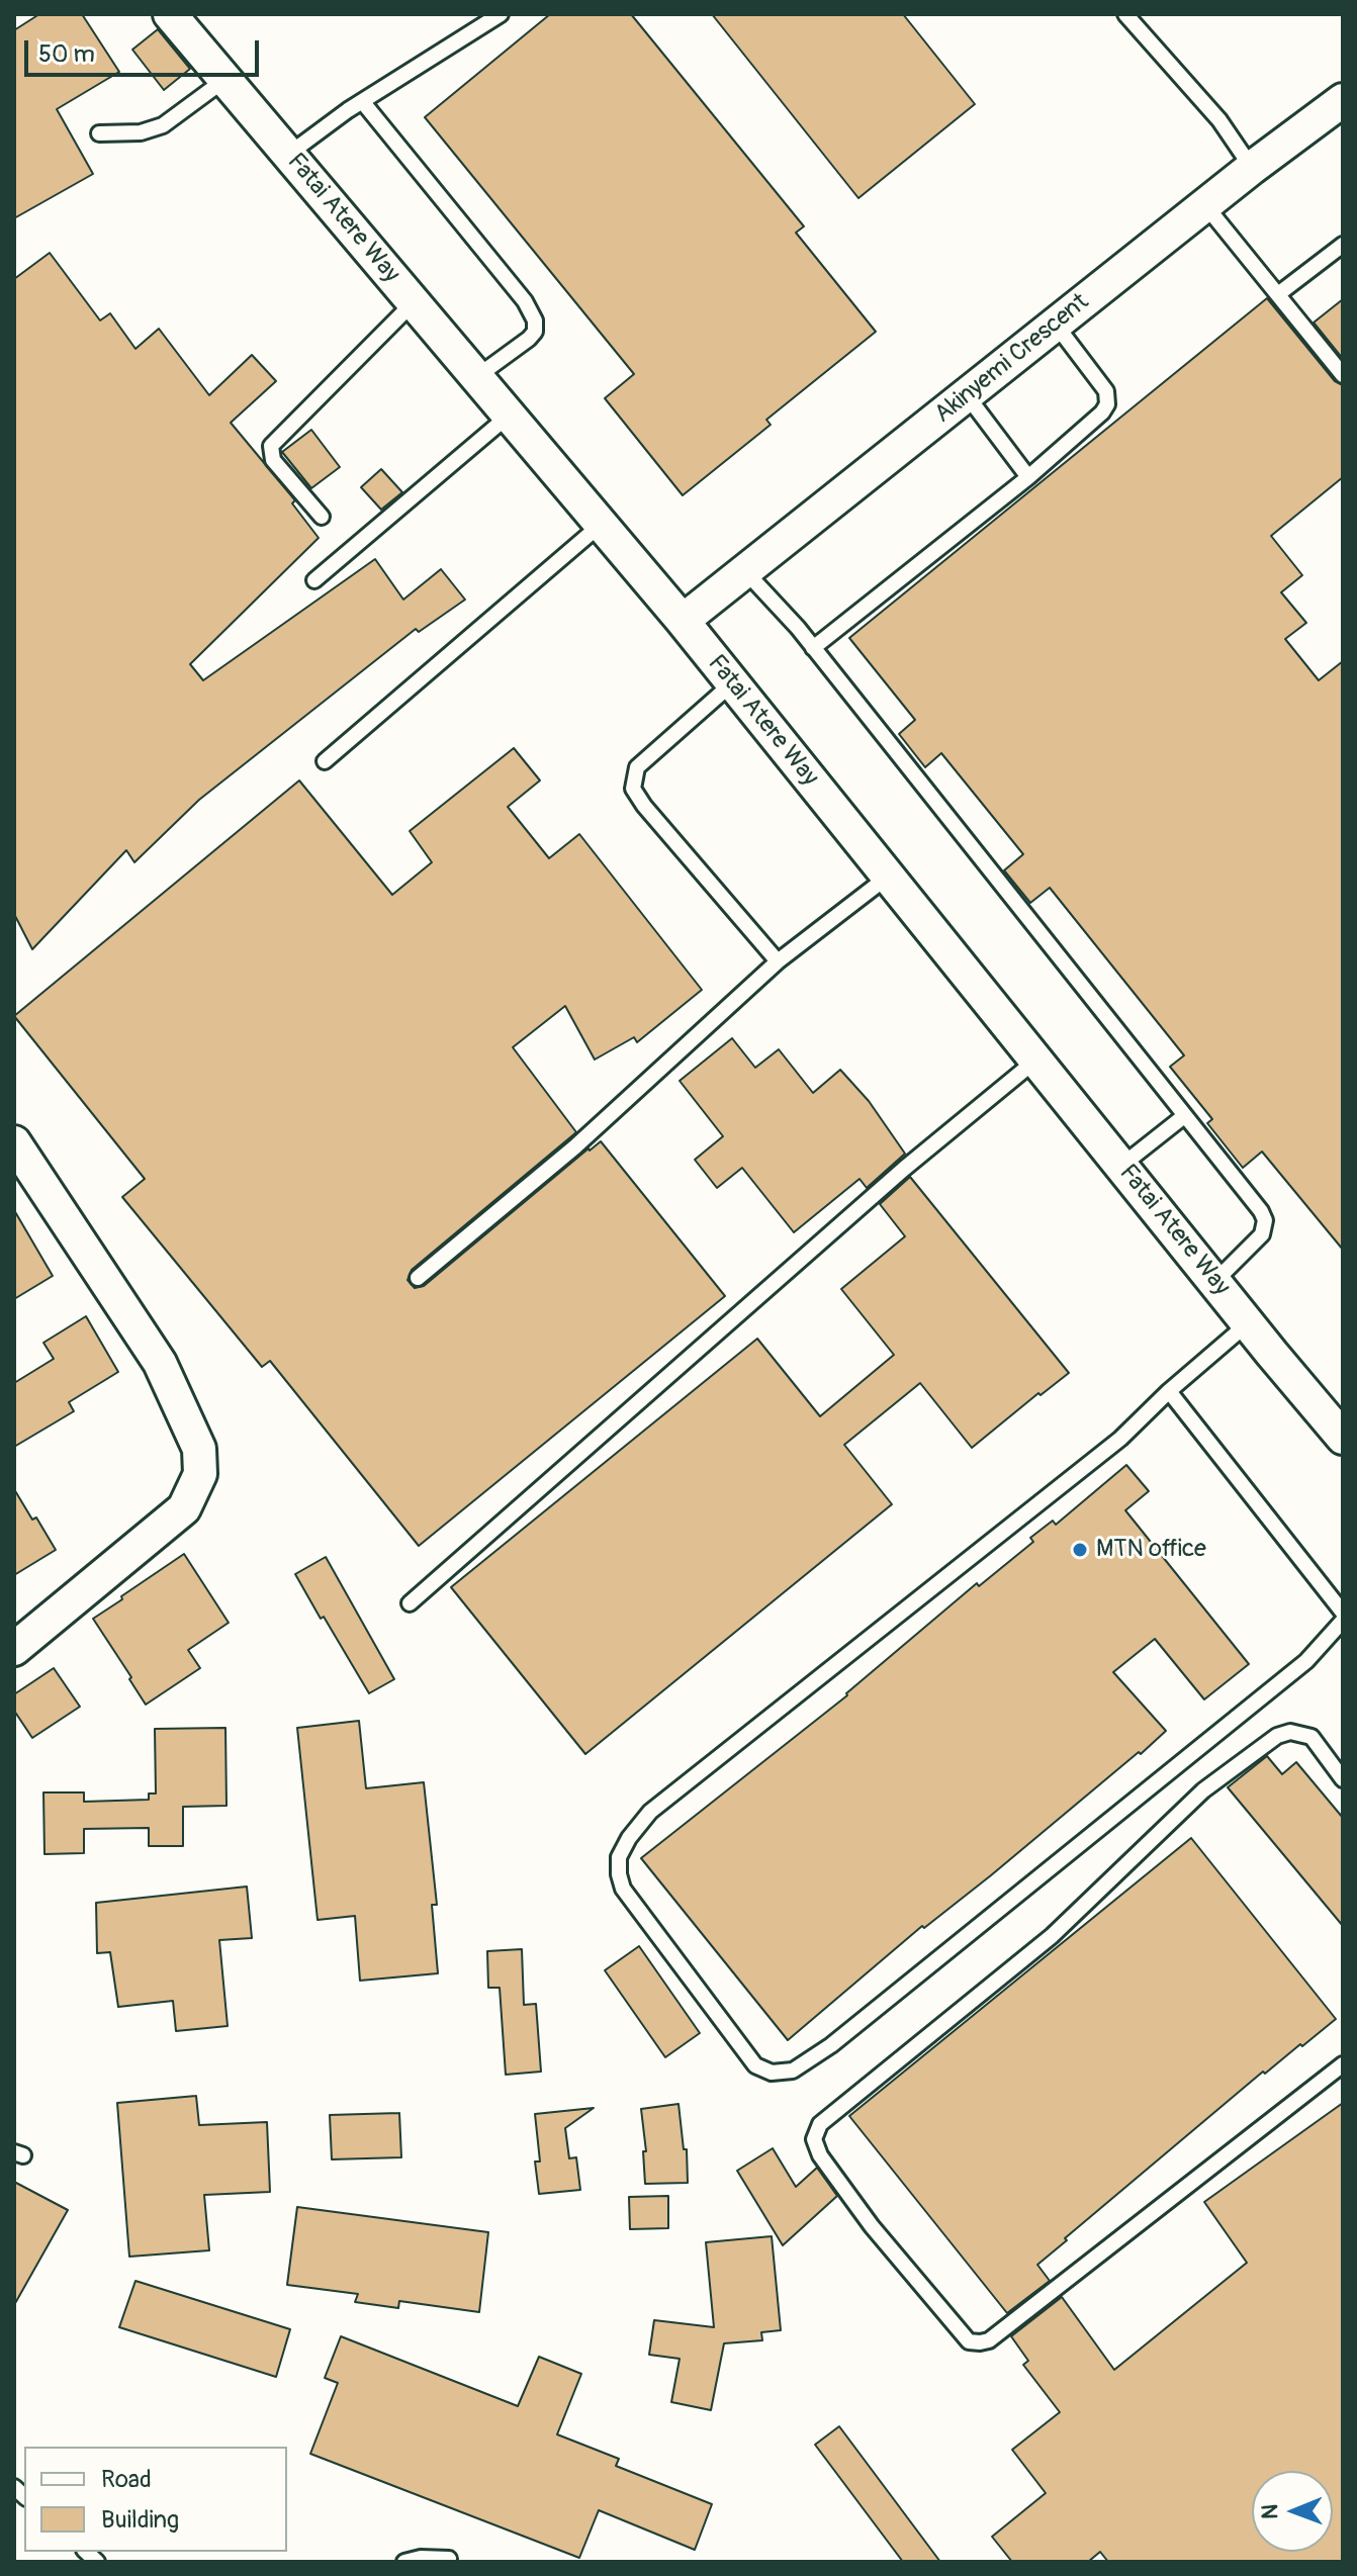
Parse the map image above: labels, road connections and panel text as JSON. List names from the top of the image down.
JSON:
{
  "streets": {
    "street": ["Fatai Atere Way", "Akinyemi Crescent"]
  },
  "crossings": [
    ["Fatai Atere Way", "Akinyemi Crescent"]
  ],
  "places": ["MTN office"],
  "legend": ["Road", "Building"],
  "scale_bar": "50 m",
  "north": "left"
}
